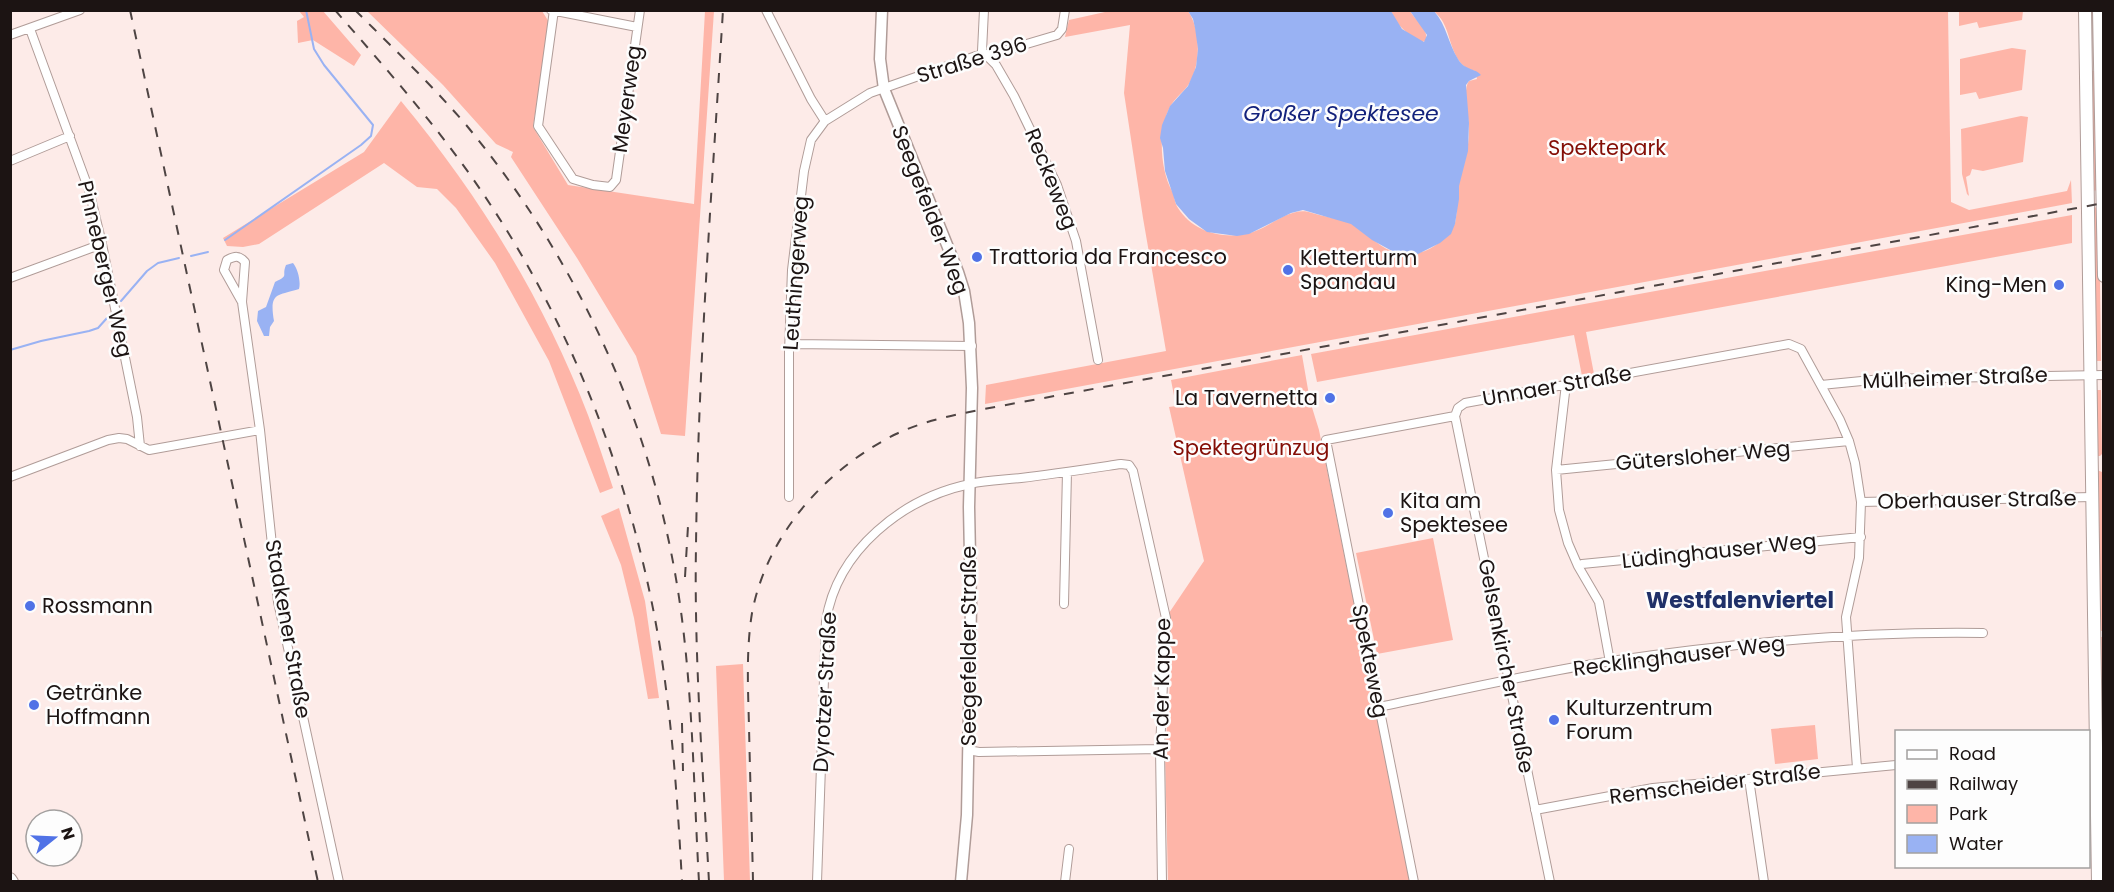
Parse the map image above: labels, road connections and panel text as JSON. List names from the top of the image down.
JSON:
{
  "streets": {
    "street": [
      "Straße 396",
      "Meyerweg",
      "Reckeweg",
      "Seegefelder Weg",
      "Pinneberger Weg",
      "Leuthingerweg",
      "Mülheimer Straße",
      "Unnaer Straße",
      "Gütersloher Weg",
      "Oberhauser Straße",
      "Lüdinghauser Weg",
      "Staakener Straße",
      "Seegefelder Straße",
      "Recklinghauser Weg",
      "Spekteweg",
      "Gelsenkircher Straße",
      "An der Kappe",
      "Dyrotzer Straße",
      "Remscheider Straße"
    ]
  },
  "crossings": [
    ["Straße 396", "Reckeweg"],
    ["Straße 396", "Seegefelder Weg"],
    ["Straße 396", "Leuthingerweg"],
    ["Seegefelder Weg", "Leuthingerweg"],
    ["Seegefelder Weg", "Seegefelder Straße"],
    ["Mülheimer Straße", "Unnaer Straße"],
    ["Unnaer Straße", "Spekteweg"],
    ["Unnaer Straße", "Gelsenkircher Straße"],
    ["Seegefelder Straße", "Dyrotzer Straße"],
    ["Recklinghauser Weg", "Spekteweg"],
    ["Recklinghauser Weg", "Gelsenkircher Straße"],
    ["Gelsenkircher Straße", "Remscheider Straße"],
    ["An der Kappe", "Dyrotzer Straße"]
  ],
  "districts": ["Westfalenviertel"],
  "water": ["Großer Spektesee"],
  "parks": ["Spektepark", "Spektegrünzug"],
  "places": [
    "Trattoria da Francesco",
    "Kletterturm Spandau",
    "King-Men",
    "La Tavernetta",
    "Kita am Spektesee",
    "Rossmann",
    "Getränke Hoffmann",
    "Kulturzentrum Forum"
  ],
  "legend": [
    "Road",
    "Railway",
    "Park",
    "Water"
  ],
  "north": "right"
}
